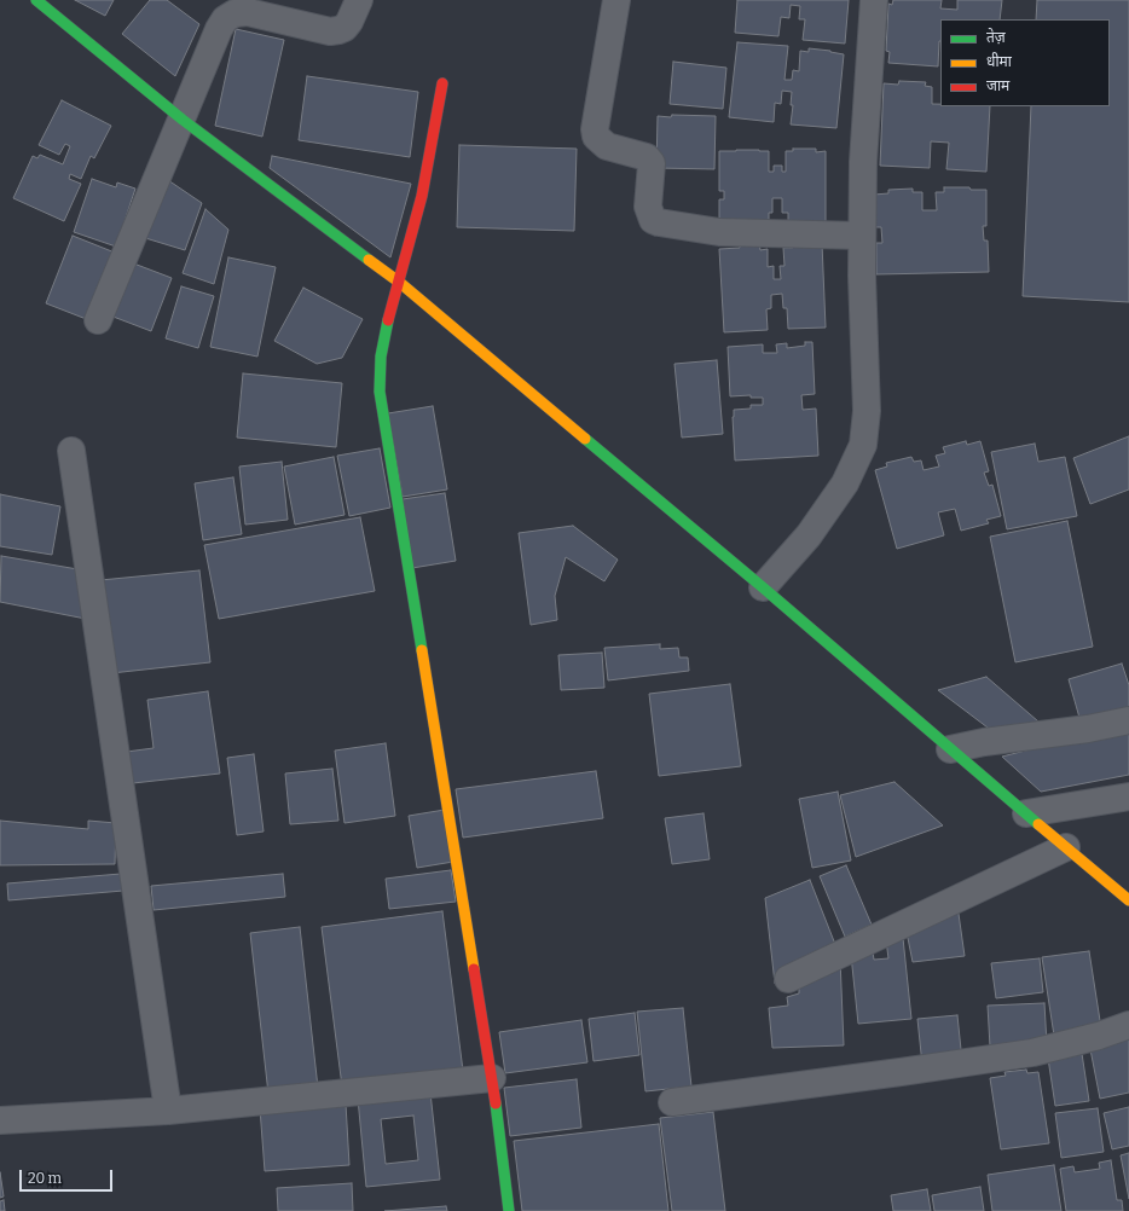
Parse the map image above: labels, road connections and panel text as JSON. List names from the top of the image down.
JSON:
{
  "legend": ["तेज़", "धीमा", "जाम"],
  "scale_bar": "20 m"
}
